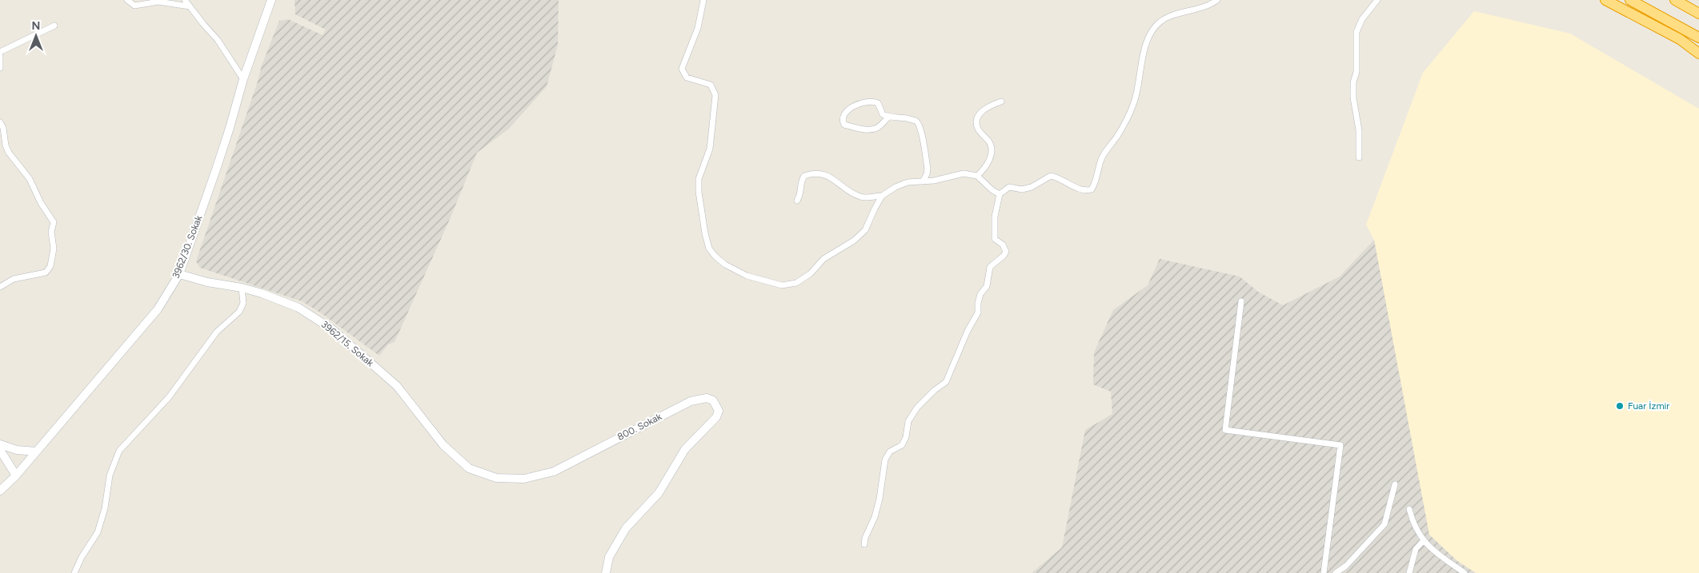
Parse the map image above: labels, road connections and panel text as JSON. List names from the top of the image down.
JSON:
{
  "streets": {
    "main road": ["3962/30. Sokak", "3962/15. Sokak", "800. Sokak"]
  },
  "crossings": [
    ["3962/30. Sokak", "3962/15. Sokak"],
    ["3962/15. Sokak", "800. Sokak"]
  ],
  "places": ["Fuar İzmir"],
  "north": "top"
}
